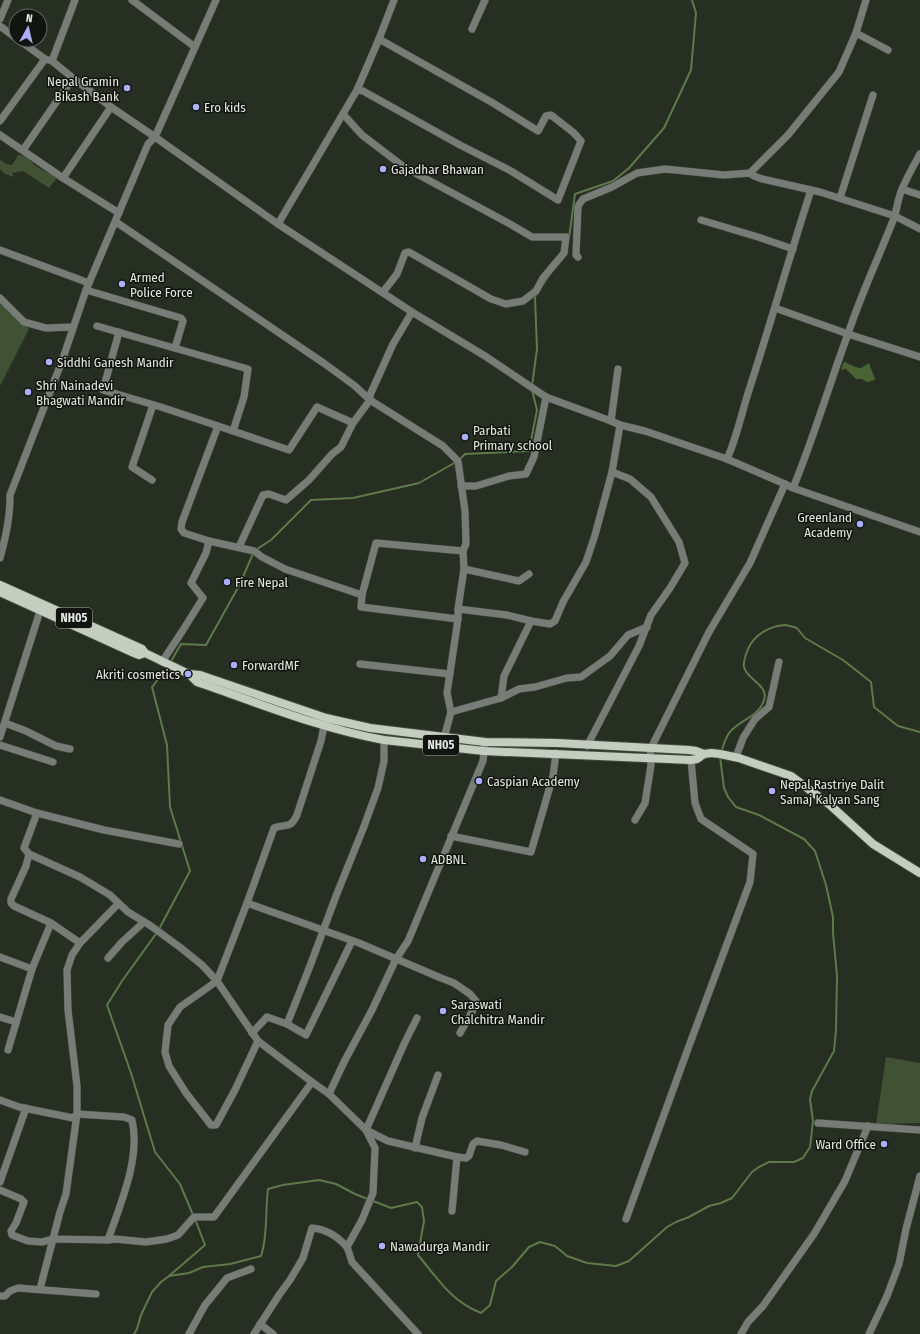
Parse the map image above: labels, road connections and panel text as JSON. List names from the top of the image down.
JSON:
{
  "streets": {
    "main road": ["NH05"]
  },
  "places": [
    "Nepal Gramin Bikash Bank",
    "Ero kids",
    "Gajadhar Bhawan",
    "Armed Police Force",
    "Siddhi Ganesh Mandir",
    "Shri Nainadevi Bhagwati Mandir",
    "Parbati Primary school",
    "Greenland Academy",
    "Fire Nepal",
    "ForwardMF",
    "Akriti cosmetics",
    "Caspian Academy",
    "Nepal Rastriye Dalit Samaj Kalyan Sang",
    "ADBNL",
    "Saraswati Chalchitra Mandir",
    "Ward Office",
    "Nawadurga Mandir"
  ],
  "north": "top"
}
